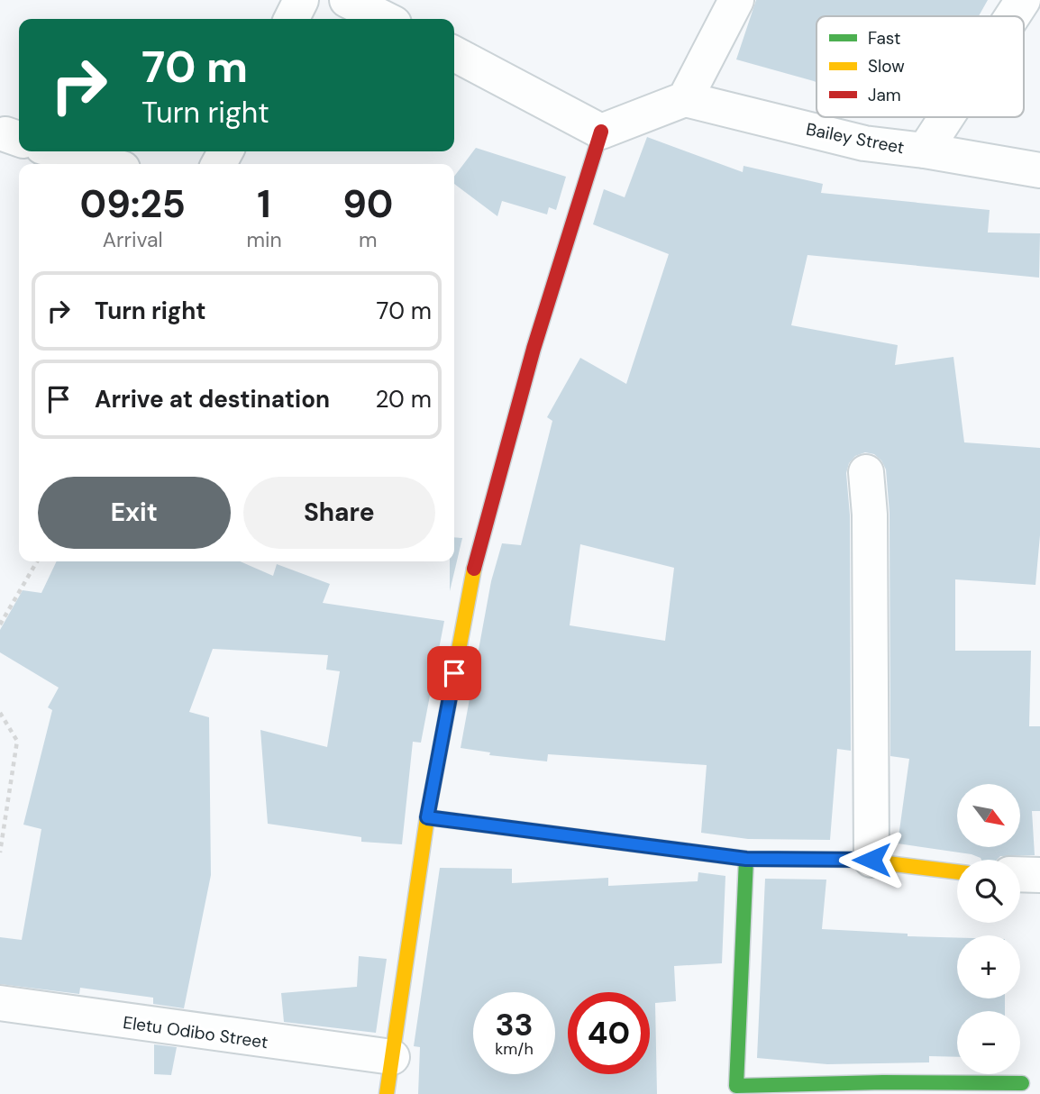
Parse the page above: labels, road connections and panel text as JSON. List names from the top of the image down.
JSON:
{
  "streets": {
    "street": ["Bailey Street", "Eletu Odibo Street"]
  },
  "legend": ["Fast", "Slow", "Jam"],
  "north": "bottom right",
  "page": {
    "turn": ["70 m", "Turn right"],
    "eta": [
      "09:25",
      "Arrival",
      "1",
      "min",
      "90",
      "m"
    ],
    "list": [
      {
        "name": "Turn right",
        "value": "70 m"
      },
      {
        "name": "Arrive at destination",
        "value": "20 m"
      }
    ],
    "buttons": ["Exit", "Share"],
    "map_buttons": ["+", "−"],
    "speed": "33 km/h",
    "limit": "40"
  }
}
